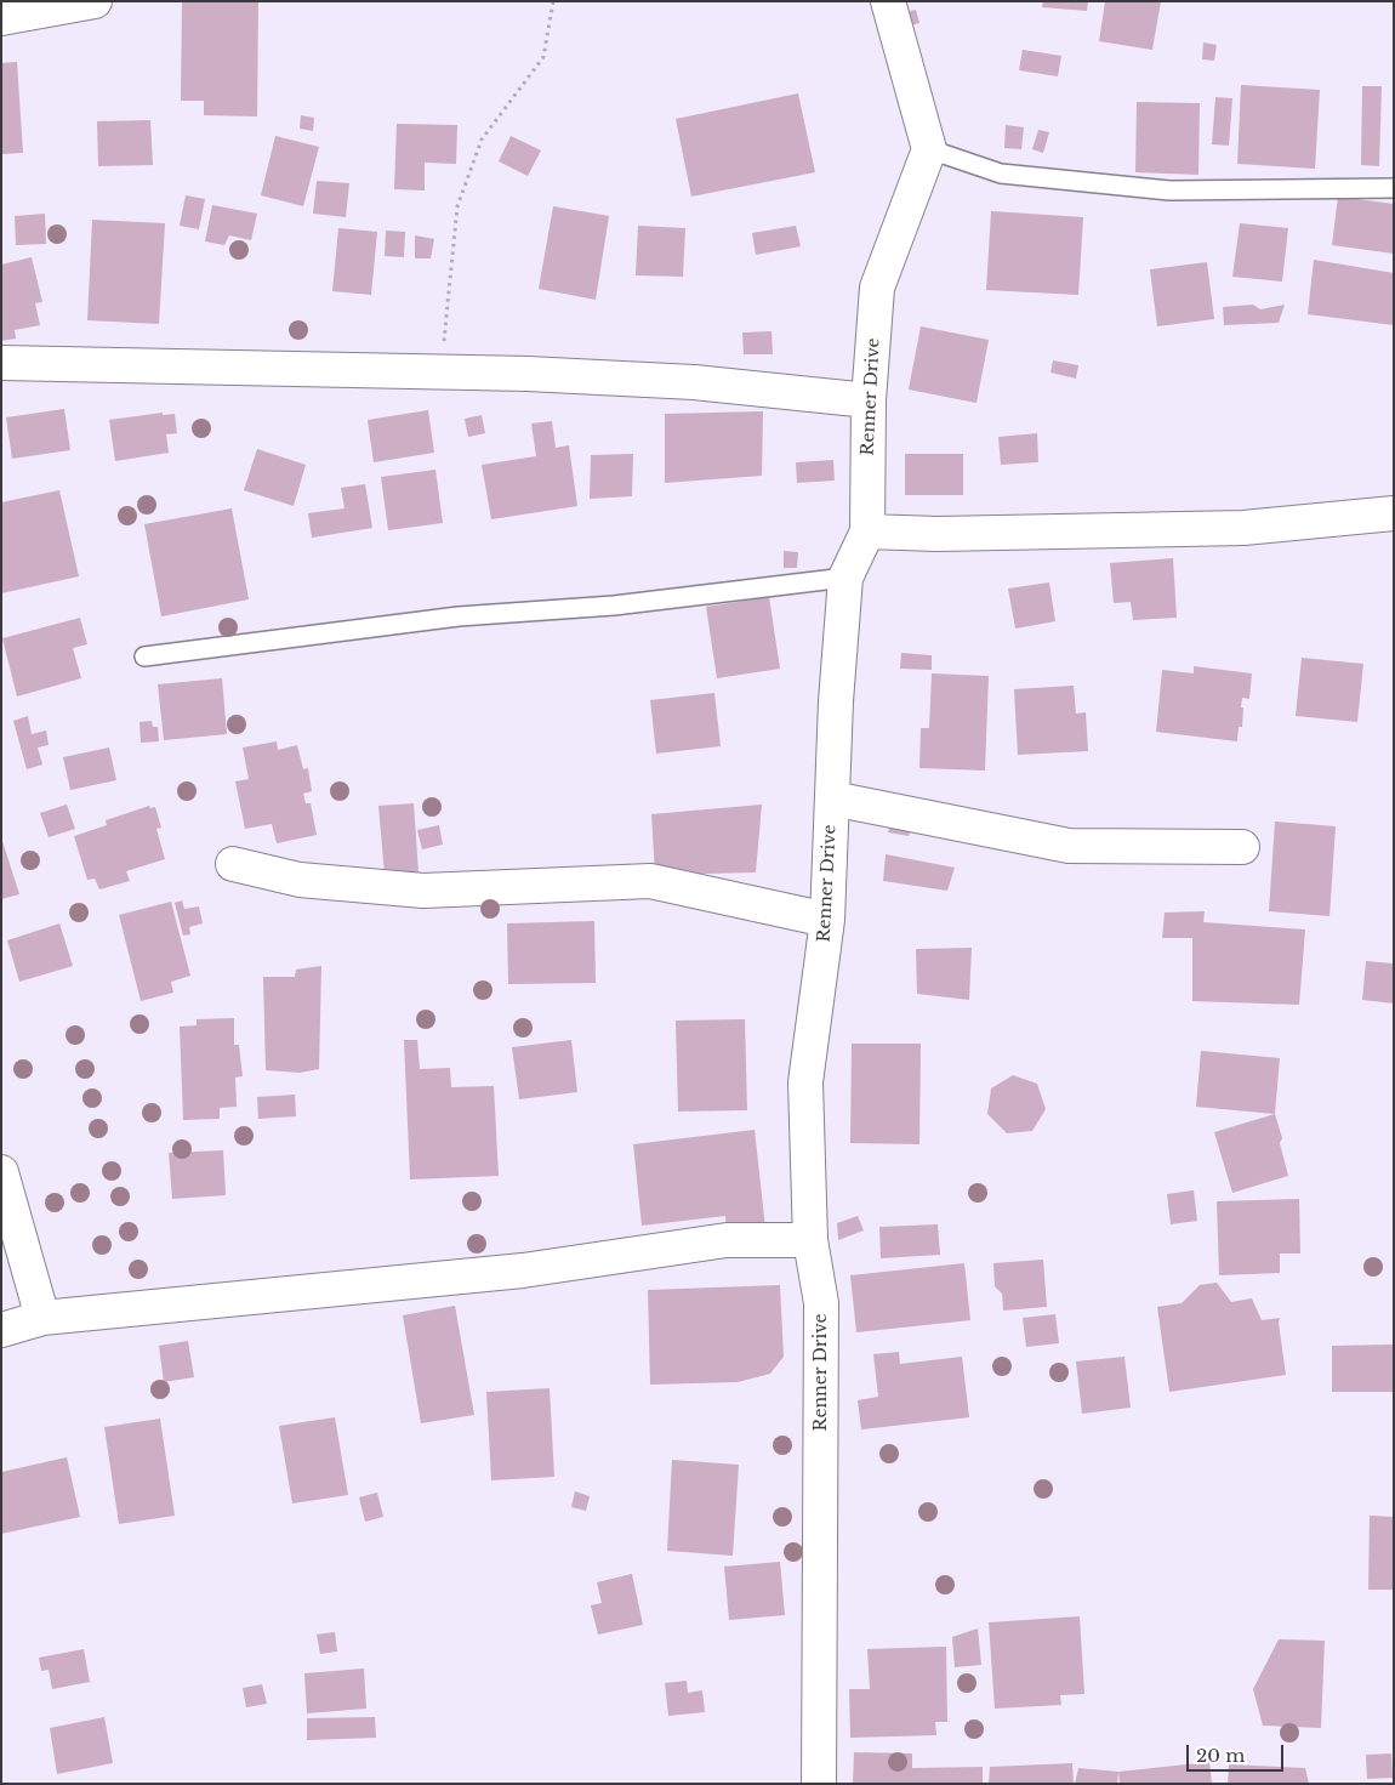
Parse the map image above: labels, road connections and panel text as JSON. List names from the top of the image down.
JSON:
{
  "streets": {
    "street": ["Renner Drive"]
  },
  "scale_bar": "20 m"
}
